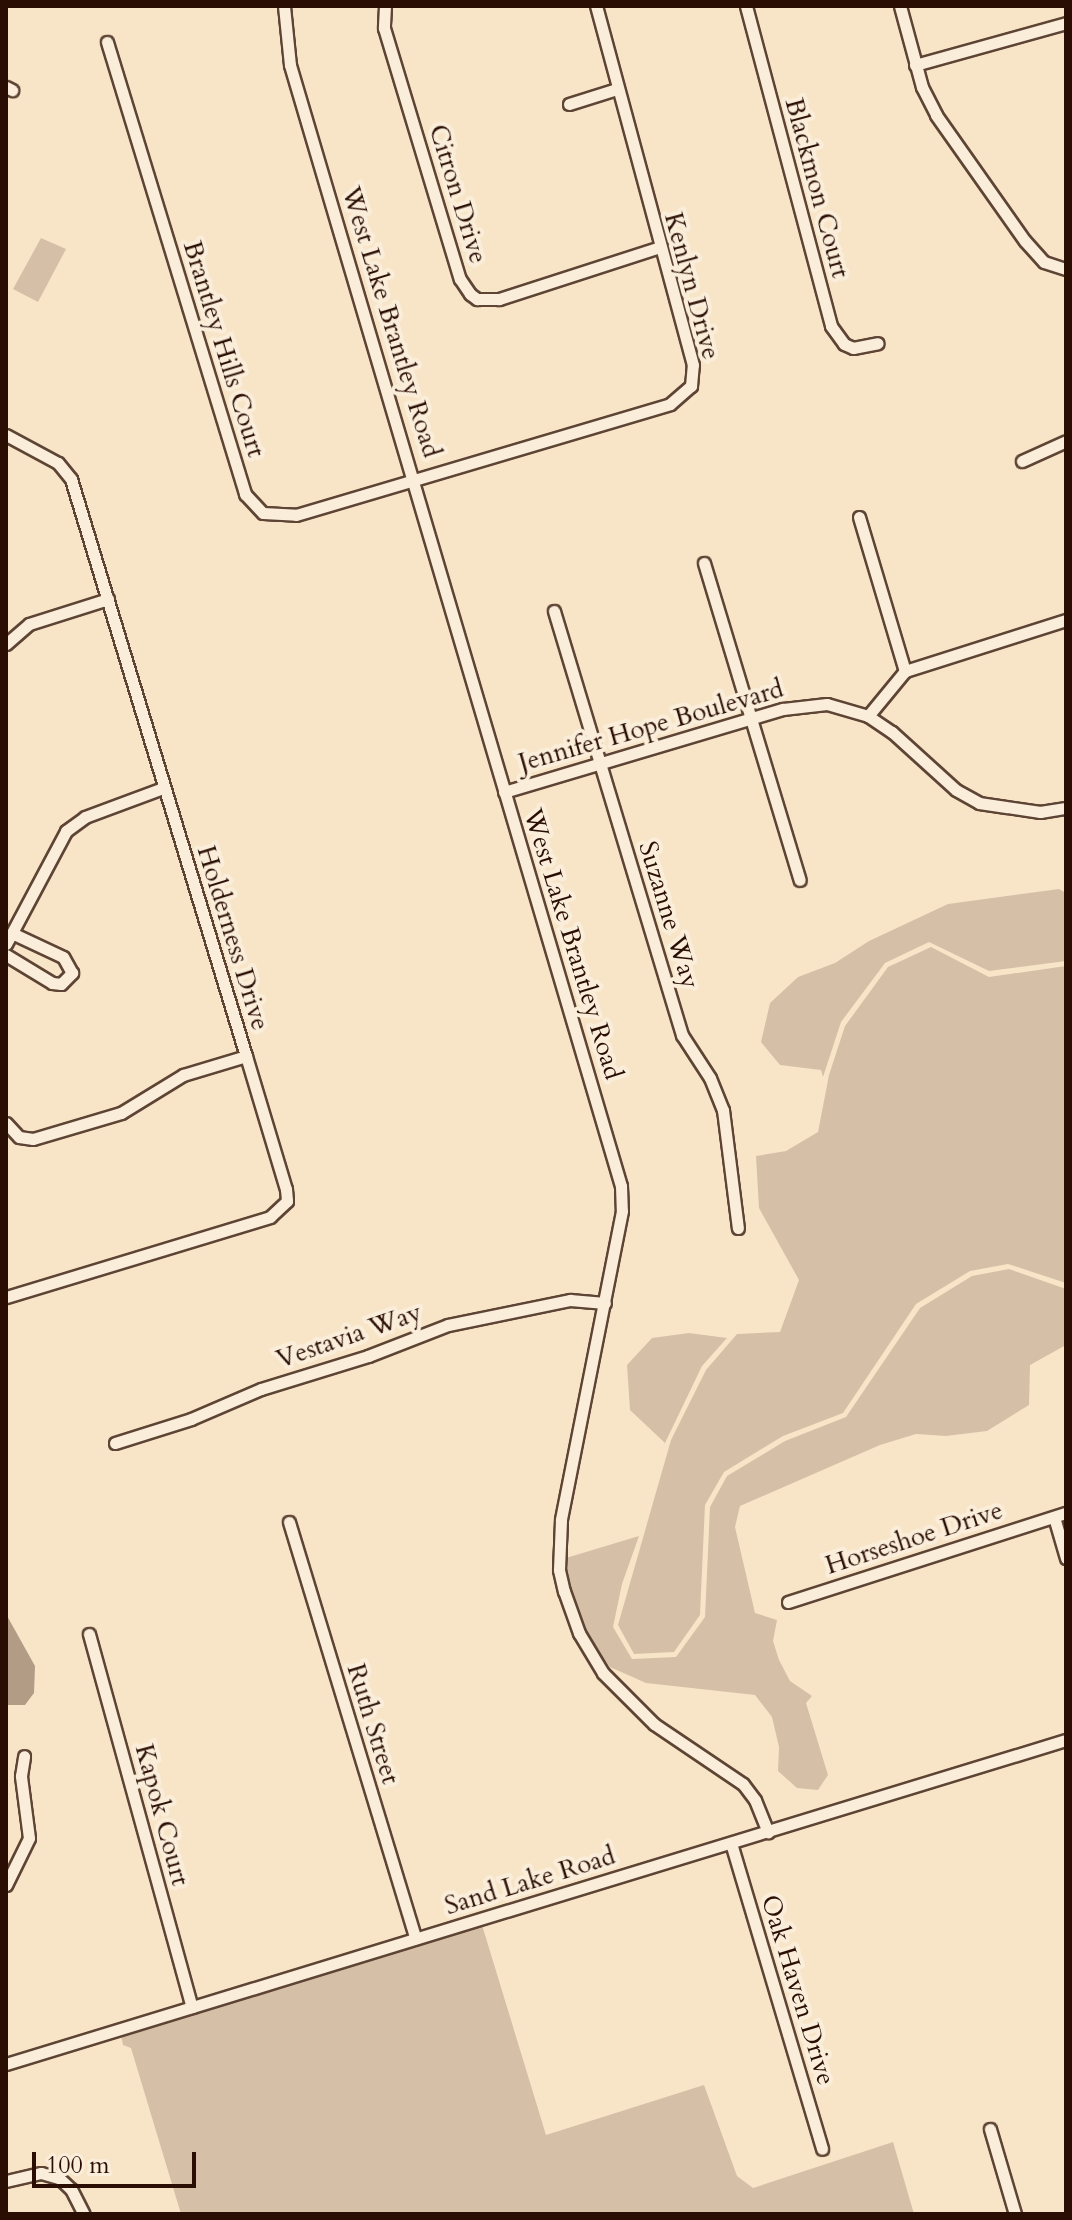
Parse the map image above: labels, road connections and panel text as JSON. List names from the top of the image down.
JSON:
{
  "streets": {
    "street": [
      "Blackmon Court",
      "Citron Drive",
      "Kenlyn Drive",
      "West Lake Brantley Road",
      "Brantley Hills Court",
      "Jennifer Hope Boulevard",
      "Suzanne Way",
      "Holderness Drive",
      "Vestavia Way",
      "Horseshoe Drive",
      "Ruth Street",
      "Kapok Court",
      "Sand Lake Road",
      "Oak Haven Drive"
    ]
  },
  "crossings": [
    ["Citron Drive", "Kenlyn Drive"],
    ["Kenlyn Drive", "West Lake Brantley Road"],
    ["Kenlyn Drive", "Brantley Hills Court"],
    ["West Lake Brantley Road", "Brantley Hills Court"],
    ["West Lake Brantley Road", "Jennifer Hope Boulevard"],
    ["West Lake Brantley Road", "Vestavia Way"],
    ["West Lake Brantley Road", "Sand Lake Road"],
    ["Jennifer Hope Boulevard", "Suzanne Way"],
    ["Ruth Street", "Sand Lake Road"],
    ["Kapok Court", "Sand Lake Road"],
    ["Sand Lake Road", "Oak Haven Drive"]
  ],
  "scale_bar": "100 m"
}
